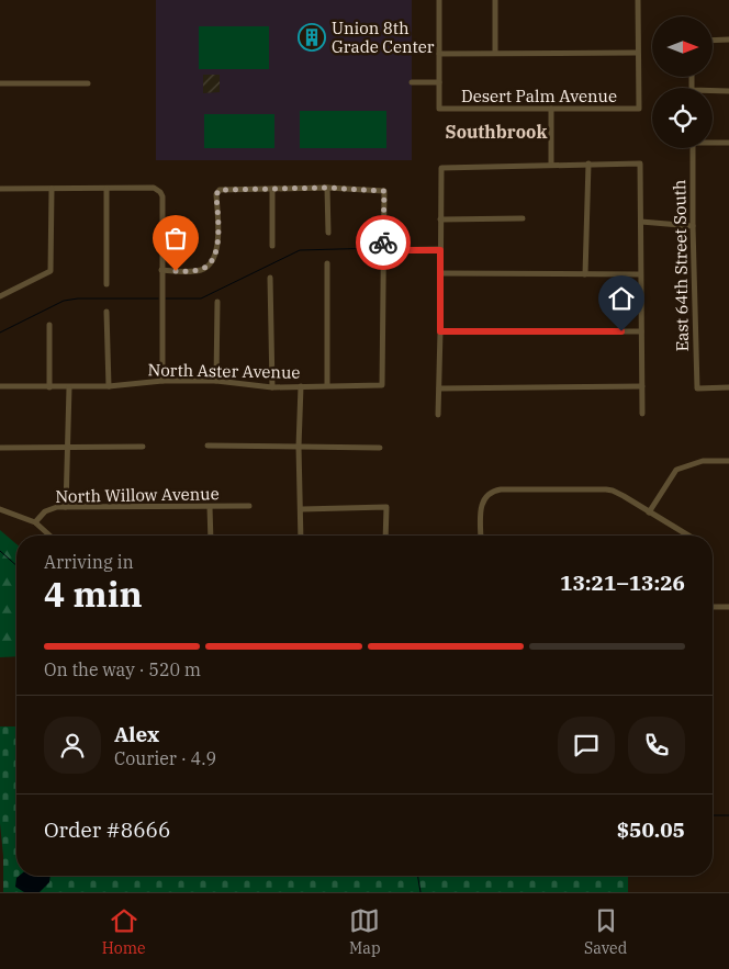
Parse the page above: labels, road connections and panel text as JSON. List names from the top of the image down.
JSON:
{
  "streets": {
    "street": [
      "Desert Palm Avenue",
      "East 64th Street South",
      "North Aster Avenue",
      "North Willow Avenue"
    ]
  },
  "districts": ["Southbrook"],
  "places": {
    "building": ["Union 8th Grade Center"]
  },
  "north": "right",
  "page": {
    "heading": ["4 min", "Arriving in", "13:21–13:26"],
    "panel": [
      "Alex",
      "Courier · 4.9",
      "Order #8666",
      "$50.05"
    ],
    "bar": "On the way · 520 m",
    "tabs": ["Home", "Map", "Saved"]
  }
}
